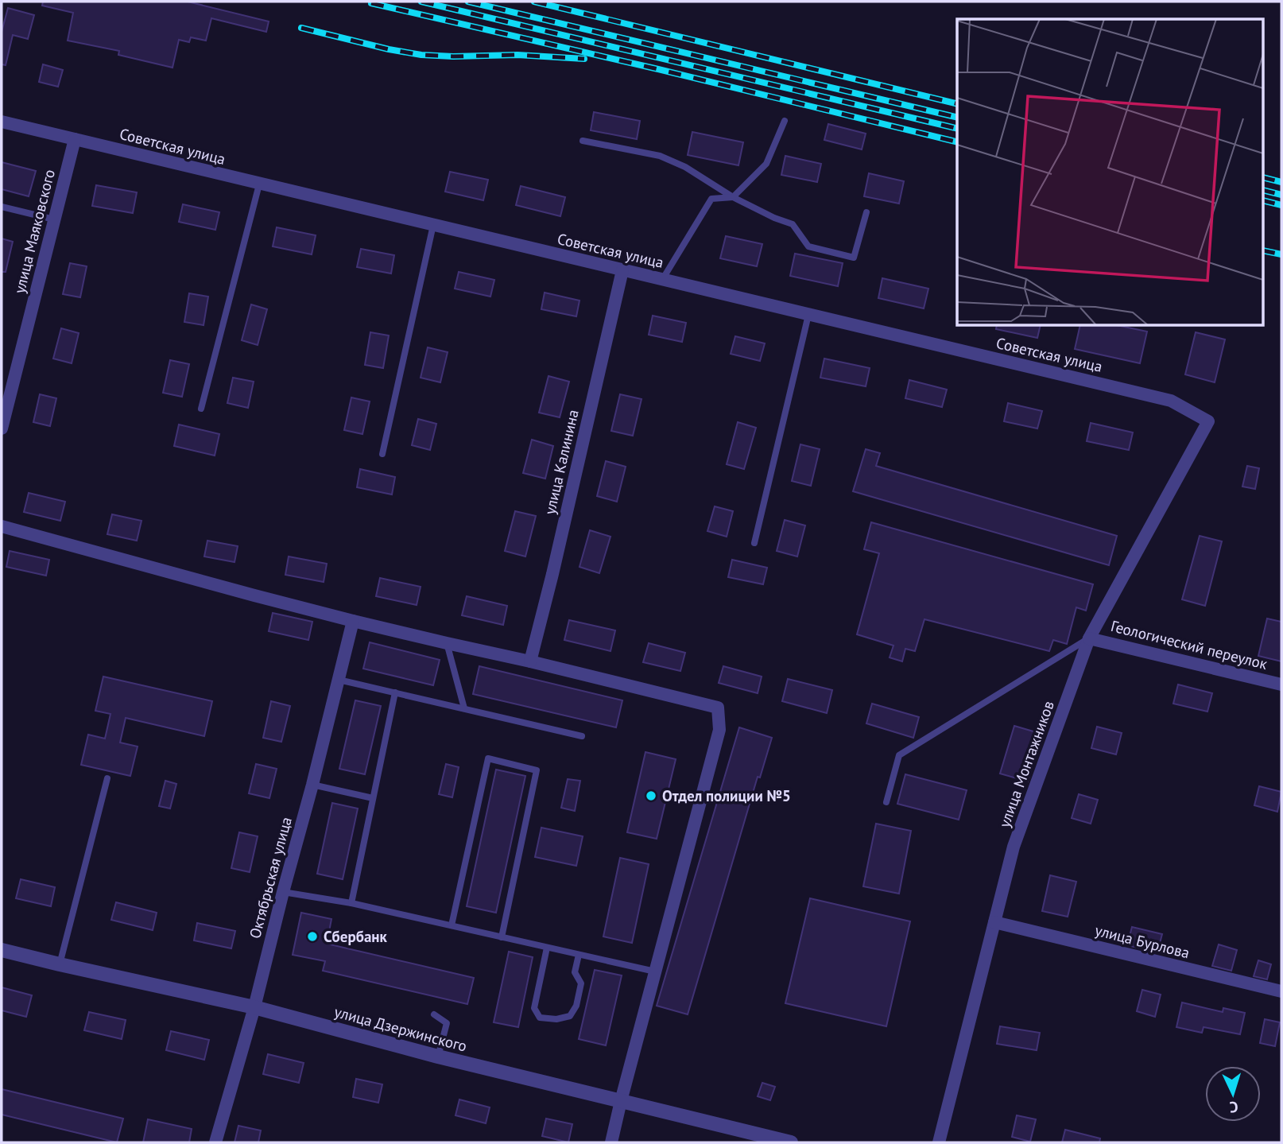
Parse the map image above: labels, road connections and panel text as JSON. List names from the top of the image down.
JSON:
{
  "streets": {
    "street": [
      "Советская улица",
      "улица Маяковского",
      "улица Калинина",
      "Геологический переулок",
      "улица Монтажников",
      "Октябрьская улица",
      "улица Бурлова",
      "улица Дзержинского"
    ]
  },
  "crossings": [
    ["Советская улица", "улица Маяковского"],
    ["Советская улица", "улица Калинина"],
    ["Советская улица", "улица Монтажников"],
    ["Геологический переулок", "улица Монтажников"],
    ["улица Монтажников", "улица Бурлова"],
    ["Октябрьская улица", "улица Дзержинского"]
  ],
  "places": ["Отдел полиции №5", "Сбербанк"],
  "north": "bottom"
}
